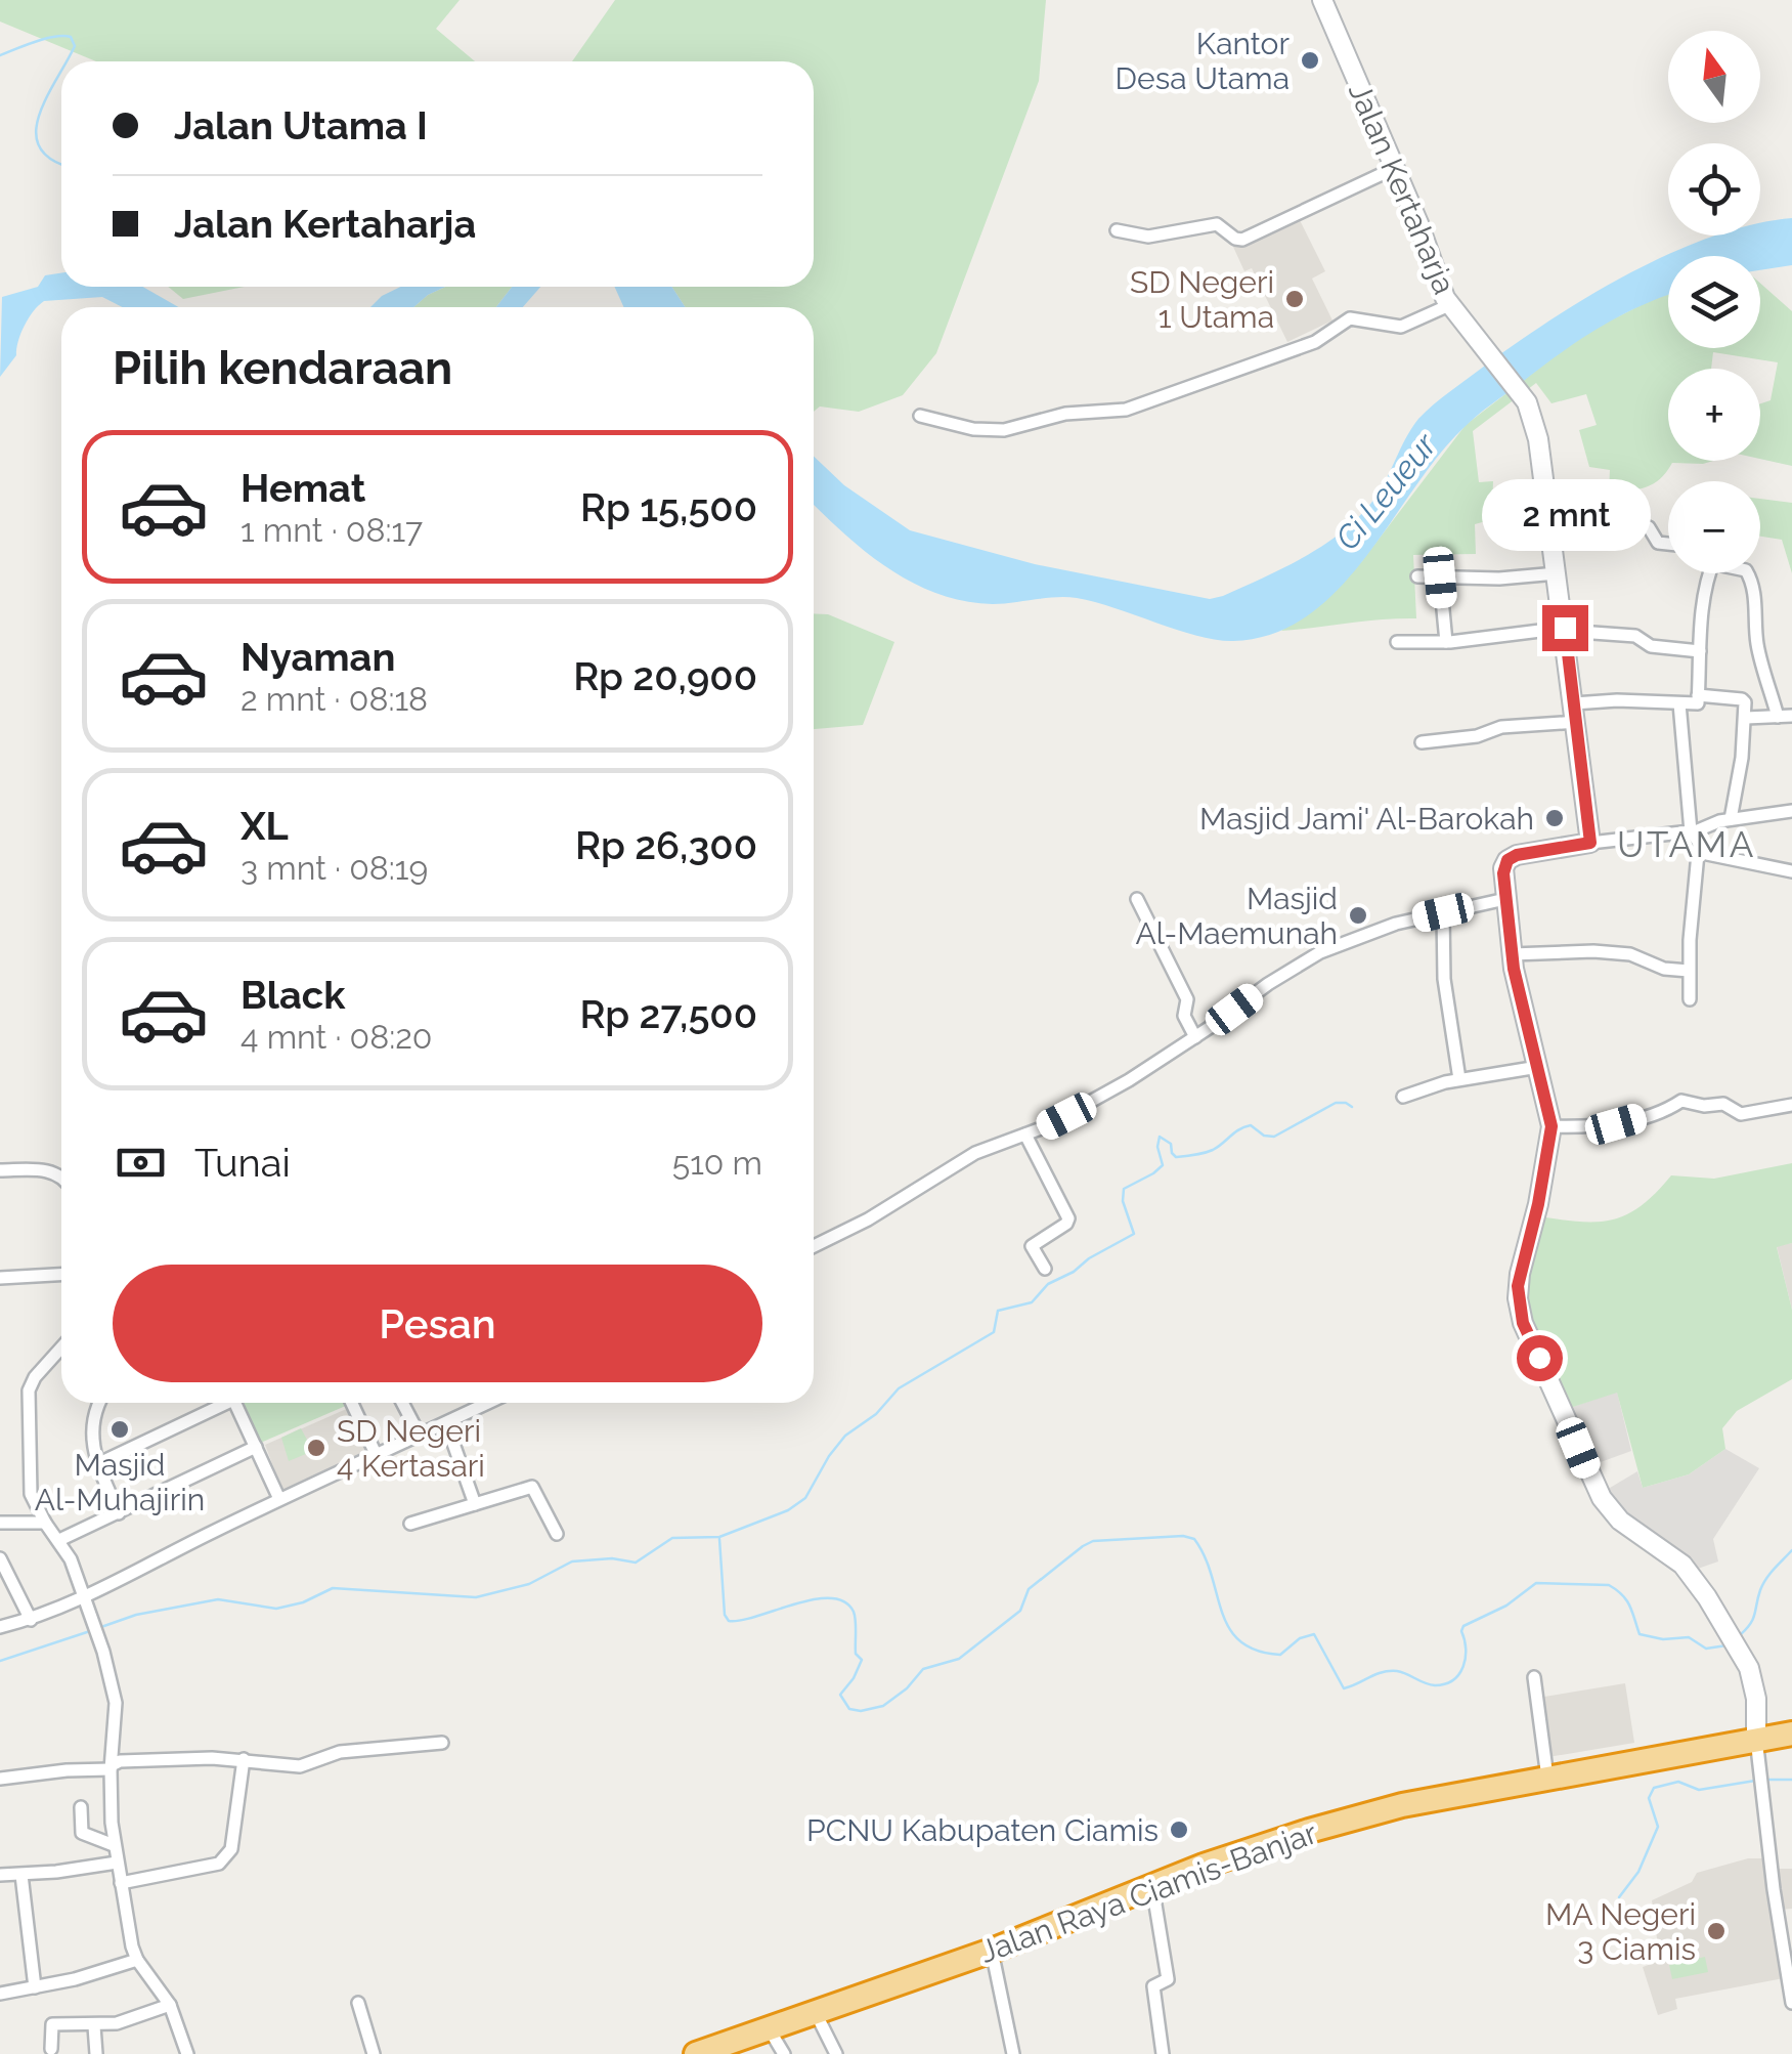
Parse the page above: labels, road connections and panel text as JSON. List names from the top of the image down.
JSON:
{
  "streets": {
    "highway": ["Jalan Raya Ciamis-Banjar"],
    "street": ["Jalan Kertaharja"]
  },
  "districts": ["UTAMA"],
  "water": ["Ci Leueur"],
  "places": [
    "Kantor Desa Utama",
    "SD Negeri 1 Utama",
    "Masjid Jami' Al-Barokah",
    "Masjid Al-Maemunah",
    "Masjid Al-Muhajirin",
    "SD Negeri 4 Kertasari",
    "PCNU Kabupaten Ciamis",
    "MA Negeri 3 Ciamis"
  ],
  "north": "top",
  "page": {
    "map_buttons": ["+", "−"],
    "banner": ["Jalan Utama I", "Jalan Kertaharja"],
    "heading": "Pilih kendaraan",
    "list": [
      {
        "name": "Hemat",
        "note": "1 mnt · 08:17",
        "value": "Rp 15,500"
      },
      {
        "name": "Nyaman",
        "note": "2 mnt · 08:18",
        "value": "Rp 20,900"
      },
      {
        "name": "XL",
        "note": "3 mnt · 08:19",
        "value": "Rp 26,300"
      },
      {
        "name": "Black",
        "note": "4 mnt · 08:20",
        "value": "Rp 27,500"
      }
    ],
    "bubble": "2 mnt",
    "pay": ["Tunai", "510 m"],
    "buttons": "Pesan"
  }
}
